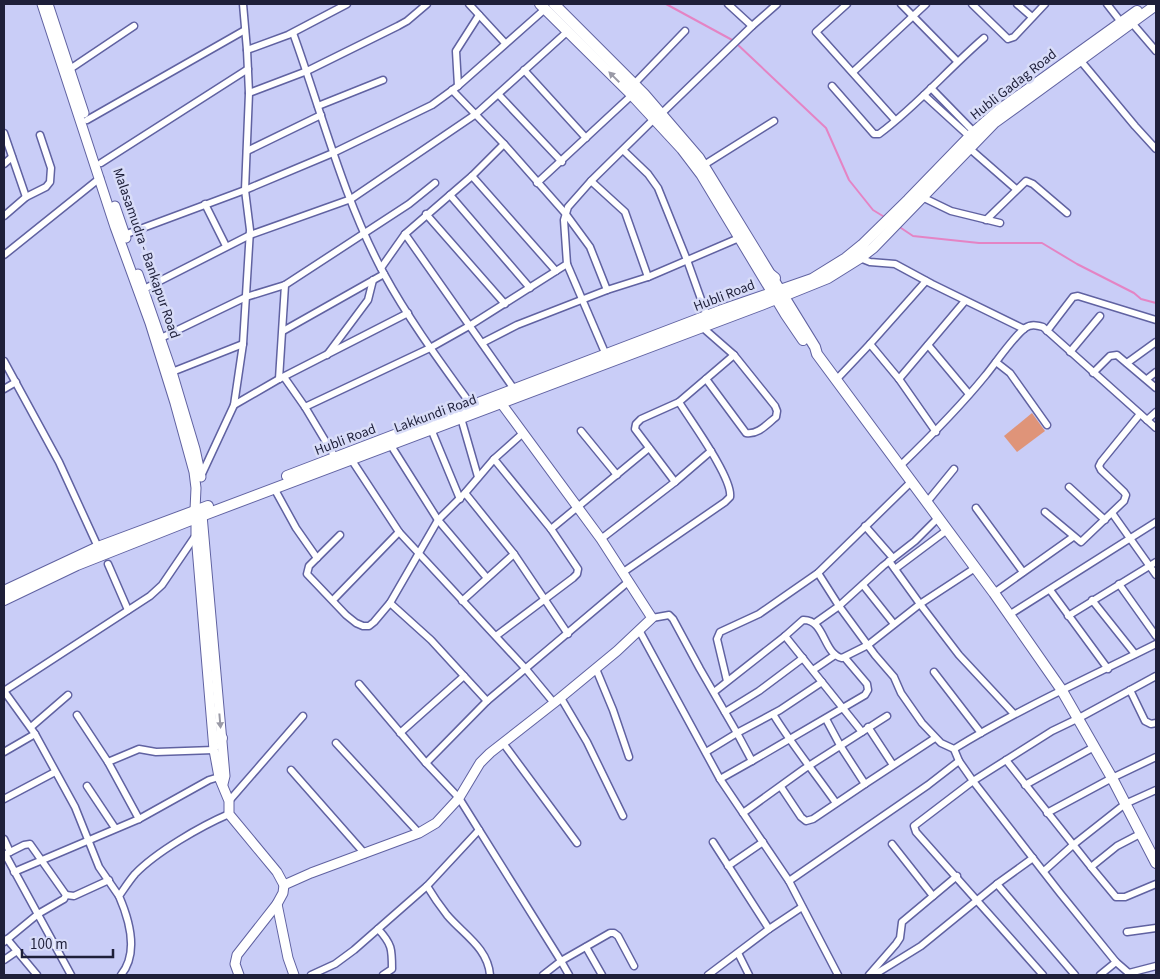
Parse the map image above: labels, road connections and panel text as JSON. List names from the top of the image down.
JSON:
{
  "streets": {
    "main road": [
      "Hubli Gadag Road",
      "Malasamudra - Bankapur Road",
      "Hubli Road",
      "Lakkundi Road"
    ]
  },
  "crossings": [
    ["Hubli Gadag Road", "Hubli Road"],
    ["Malasamudra - Bankapur Road", "Hubli Road"],
    ["Malasamudra - Bankapur Road", "Lakkundi Road"],
    ["Hubli Road", "Lakkundi Road"]
  ],
  "scale_bar": "100 m"
}
